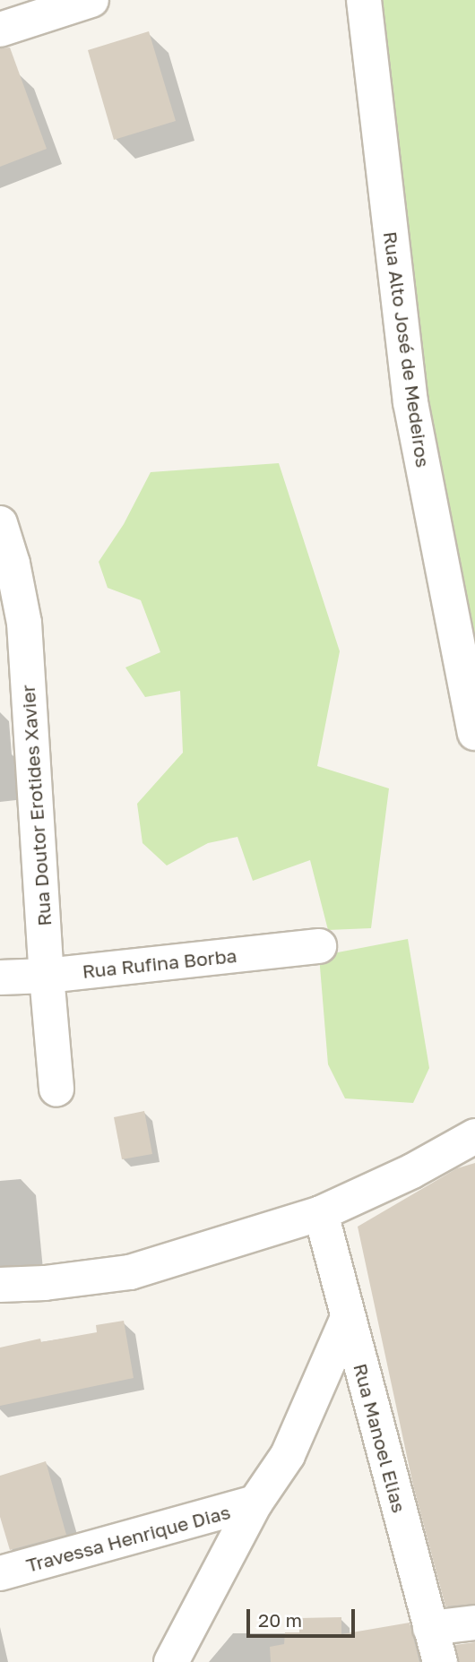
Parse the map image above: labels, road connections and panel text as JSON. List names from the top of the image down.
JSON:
{
  "streets": {
    "street": [
      "Rua Alto José de Medeiros",
      "Rua Doutor Erotides Xavier",
      "Rua Rufina Borba",
      "Rua Manoel Elias",
      "Travessa Henrique Dias"
    ]
  },
  "crossings": [
    ["Rua Doutor Erotides Xavier", "Rua Rufina Borba"]
  ],
  "scale_bar": "20 m"
}
